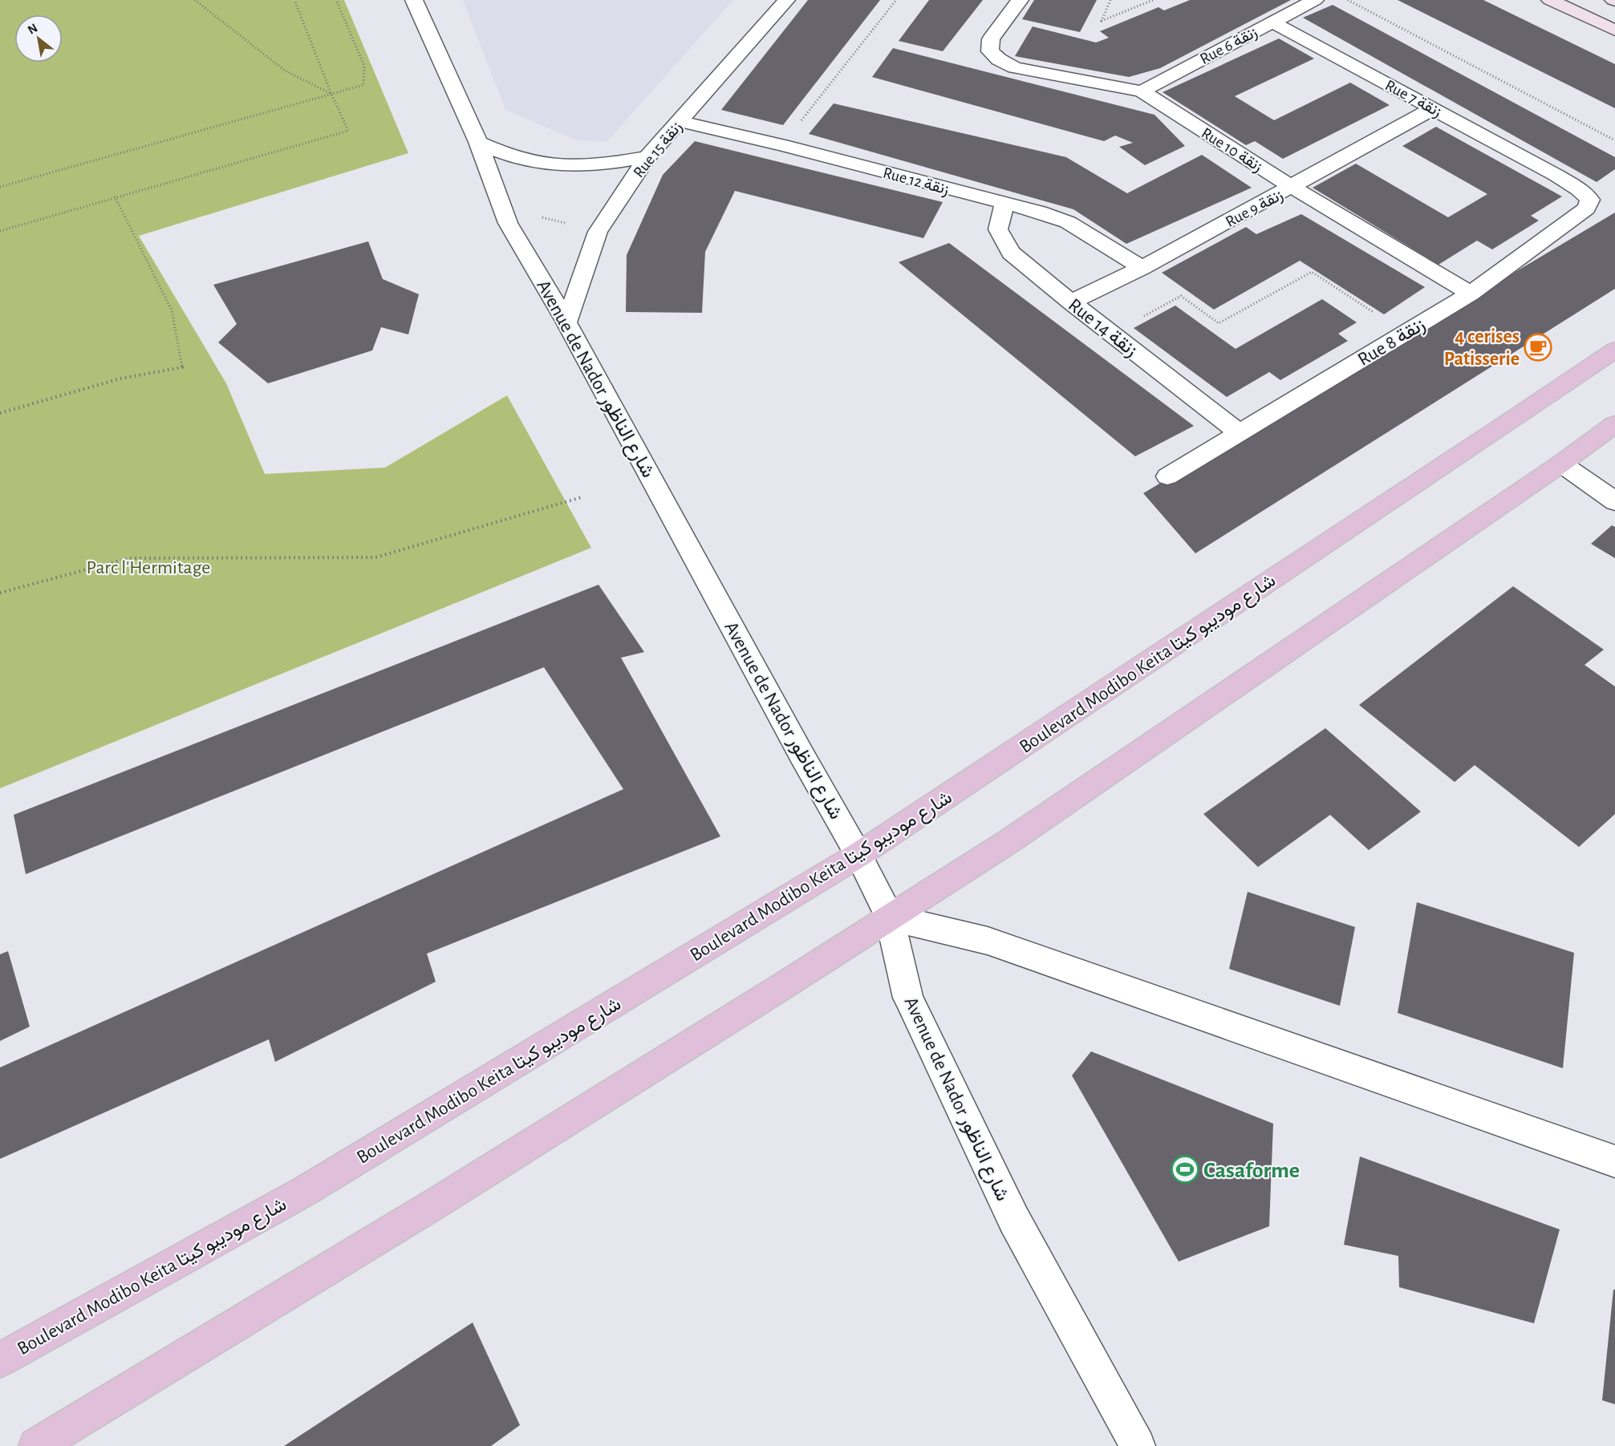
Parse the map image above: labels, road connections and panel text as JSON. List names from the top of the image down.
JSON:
{
  "streets": {
    "main road": ["Boulevard Modibo Keita شارع موديبو كيتا"],
    "street": [
      "Rue 6 زنقة",
      "Rue 7 زنقة",
      "Rue 15 زنقة",
      "Rue 10 زنقة",
      "Rue 12 زنقة",
      "Rue 9 زنقة",
      "Rue 14 زنقة",
      "Rue 8 زنقة",
      "Avenue de Nador شارع الناظور"
    ]
  },
  "crossings": [
    ["Rue 6 زنقة", "Rue 7 زنقة"],
    ["Rue 6 زنقة", "Rue 10 زنقة"],
    ["Rue 7 زنقة", "Rue 9 زنقة"],
    ["Rue 7 زنقة", "Rue 8 زنقة"],
    ["Rue 15 زنقة", "Rue 12 زنقة"],
    ["Rue 15 زنقة", "Avenue de Nador شارع الناظور"],
    ["Rue 10 زنقة", "Rue 9 زنقة"],
    ["Rue 10 زنقة", "Rue 8 زنقة"],
    ["Rue 12 زنقة", "Rue 9 زنقة"],
    ["Rue 12 زنقة", "Rue 14 زنقة"],
    ["Rue 9 زنقة", "Rue 14 زنقة"],
    ["Rue 14 زنقة", "Rue 8 زنقة"],
    ["Avenue de Nador شارع الناظور", "Boulevard Modibo Keita شارع موديبو كيتا"]
  ],
  "parks": ["Parc l'Hermitage"],
  "places": {
    "cafe": ["4 cerises Patisserie"],
    "sports": ["Casaforme"]
  },
  "north": "top left"
}
